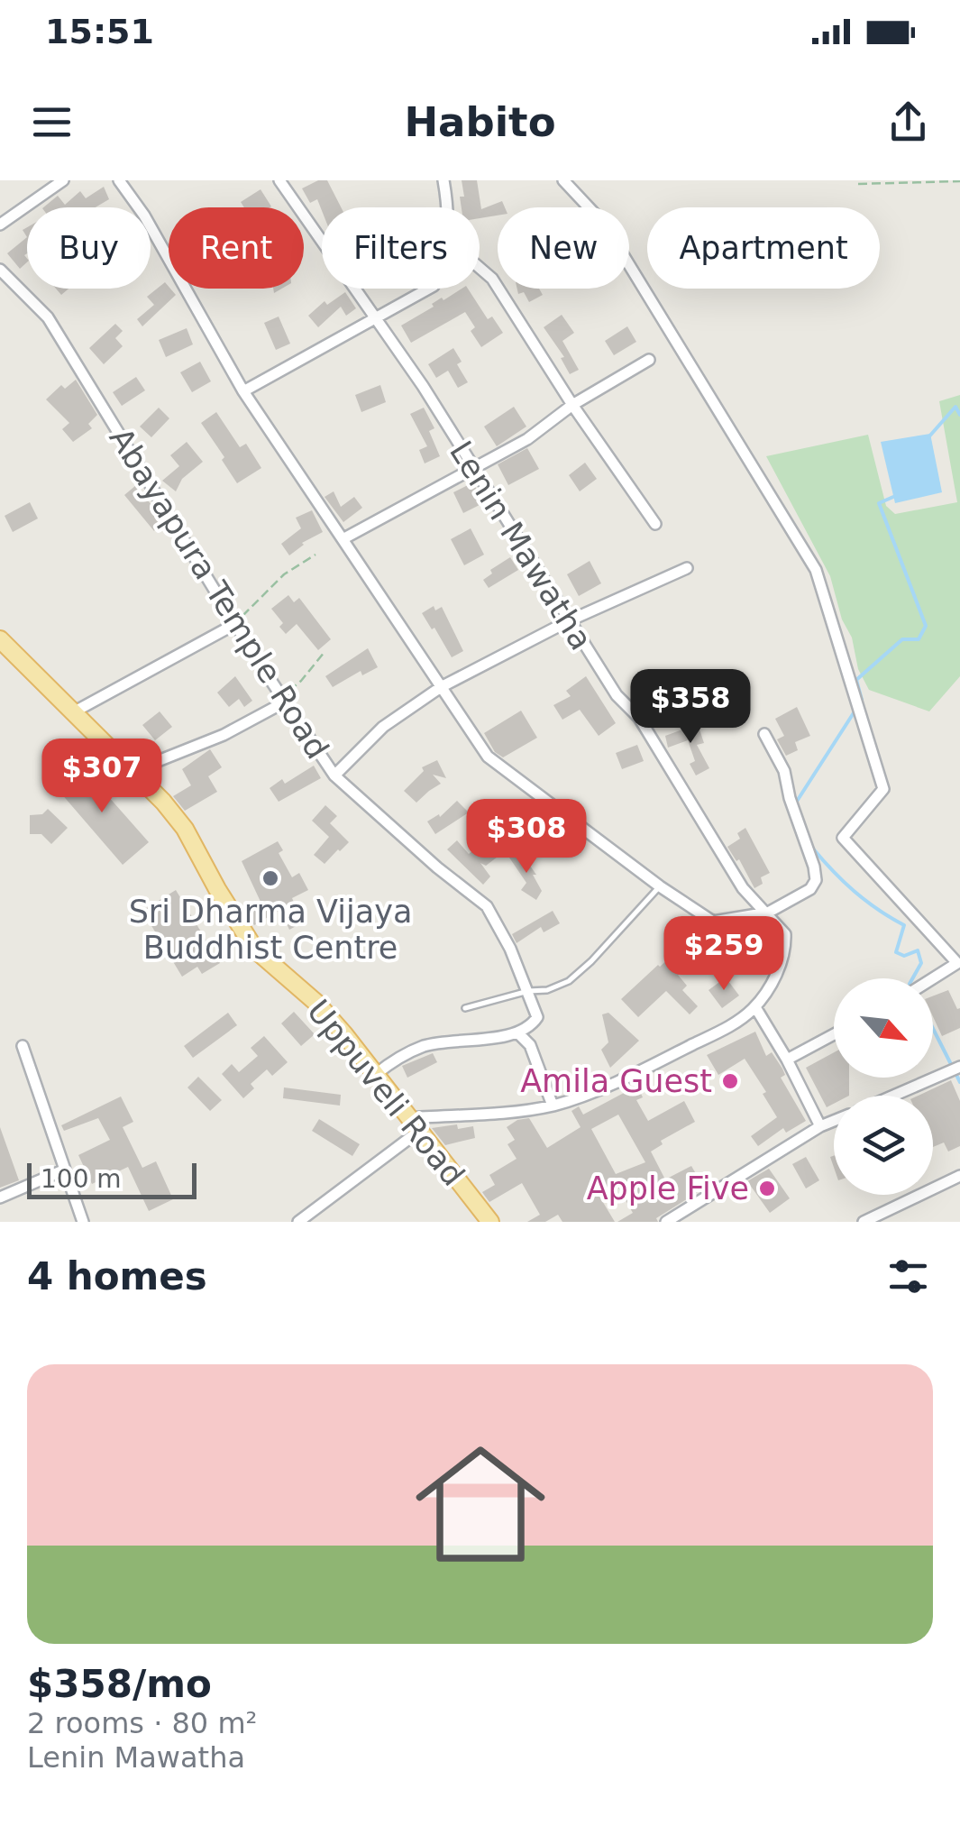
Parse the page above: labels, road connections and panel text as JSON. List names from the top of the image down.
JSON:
{
  "streets": {
    "main road": ["Uppuveli Road"],
    "street": ["Lenin Mawatha", "Abayapura Temple Road"]
  },
  "crossings": [
    ["Lenin Mawatha", "Uppuveli Road"]
  ],
  "places": ["Sri Dharma Vijaya Buddhist Centre", "Amila Guest", "Apple Five"],
  "scale_bar": "100 m",
  "north": "bottom right",
  "page": {
    "status": "15:51",
    "header": "Habito",
    "chip": [
      "Buy",
      "Rent",
      "Filters",
      "New",
      "Apartment"
    ],
    "price": [
      "$358",
      "$307",
      "$308",
      "$259"
    ],
    "scale": "100 m",
    "heading": "4 homes",
    "list": [
      {
        "name": "$358/mo",
        "note": "2 rooms · 80 m² · Lenin Mawatha"
      }
    ]
  }
}
